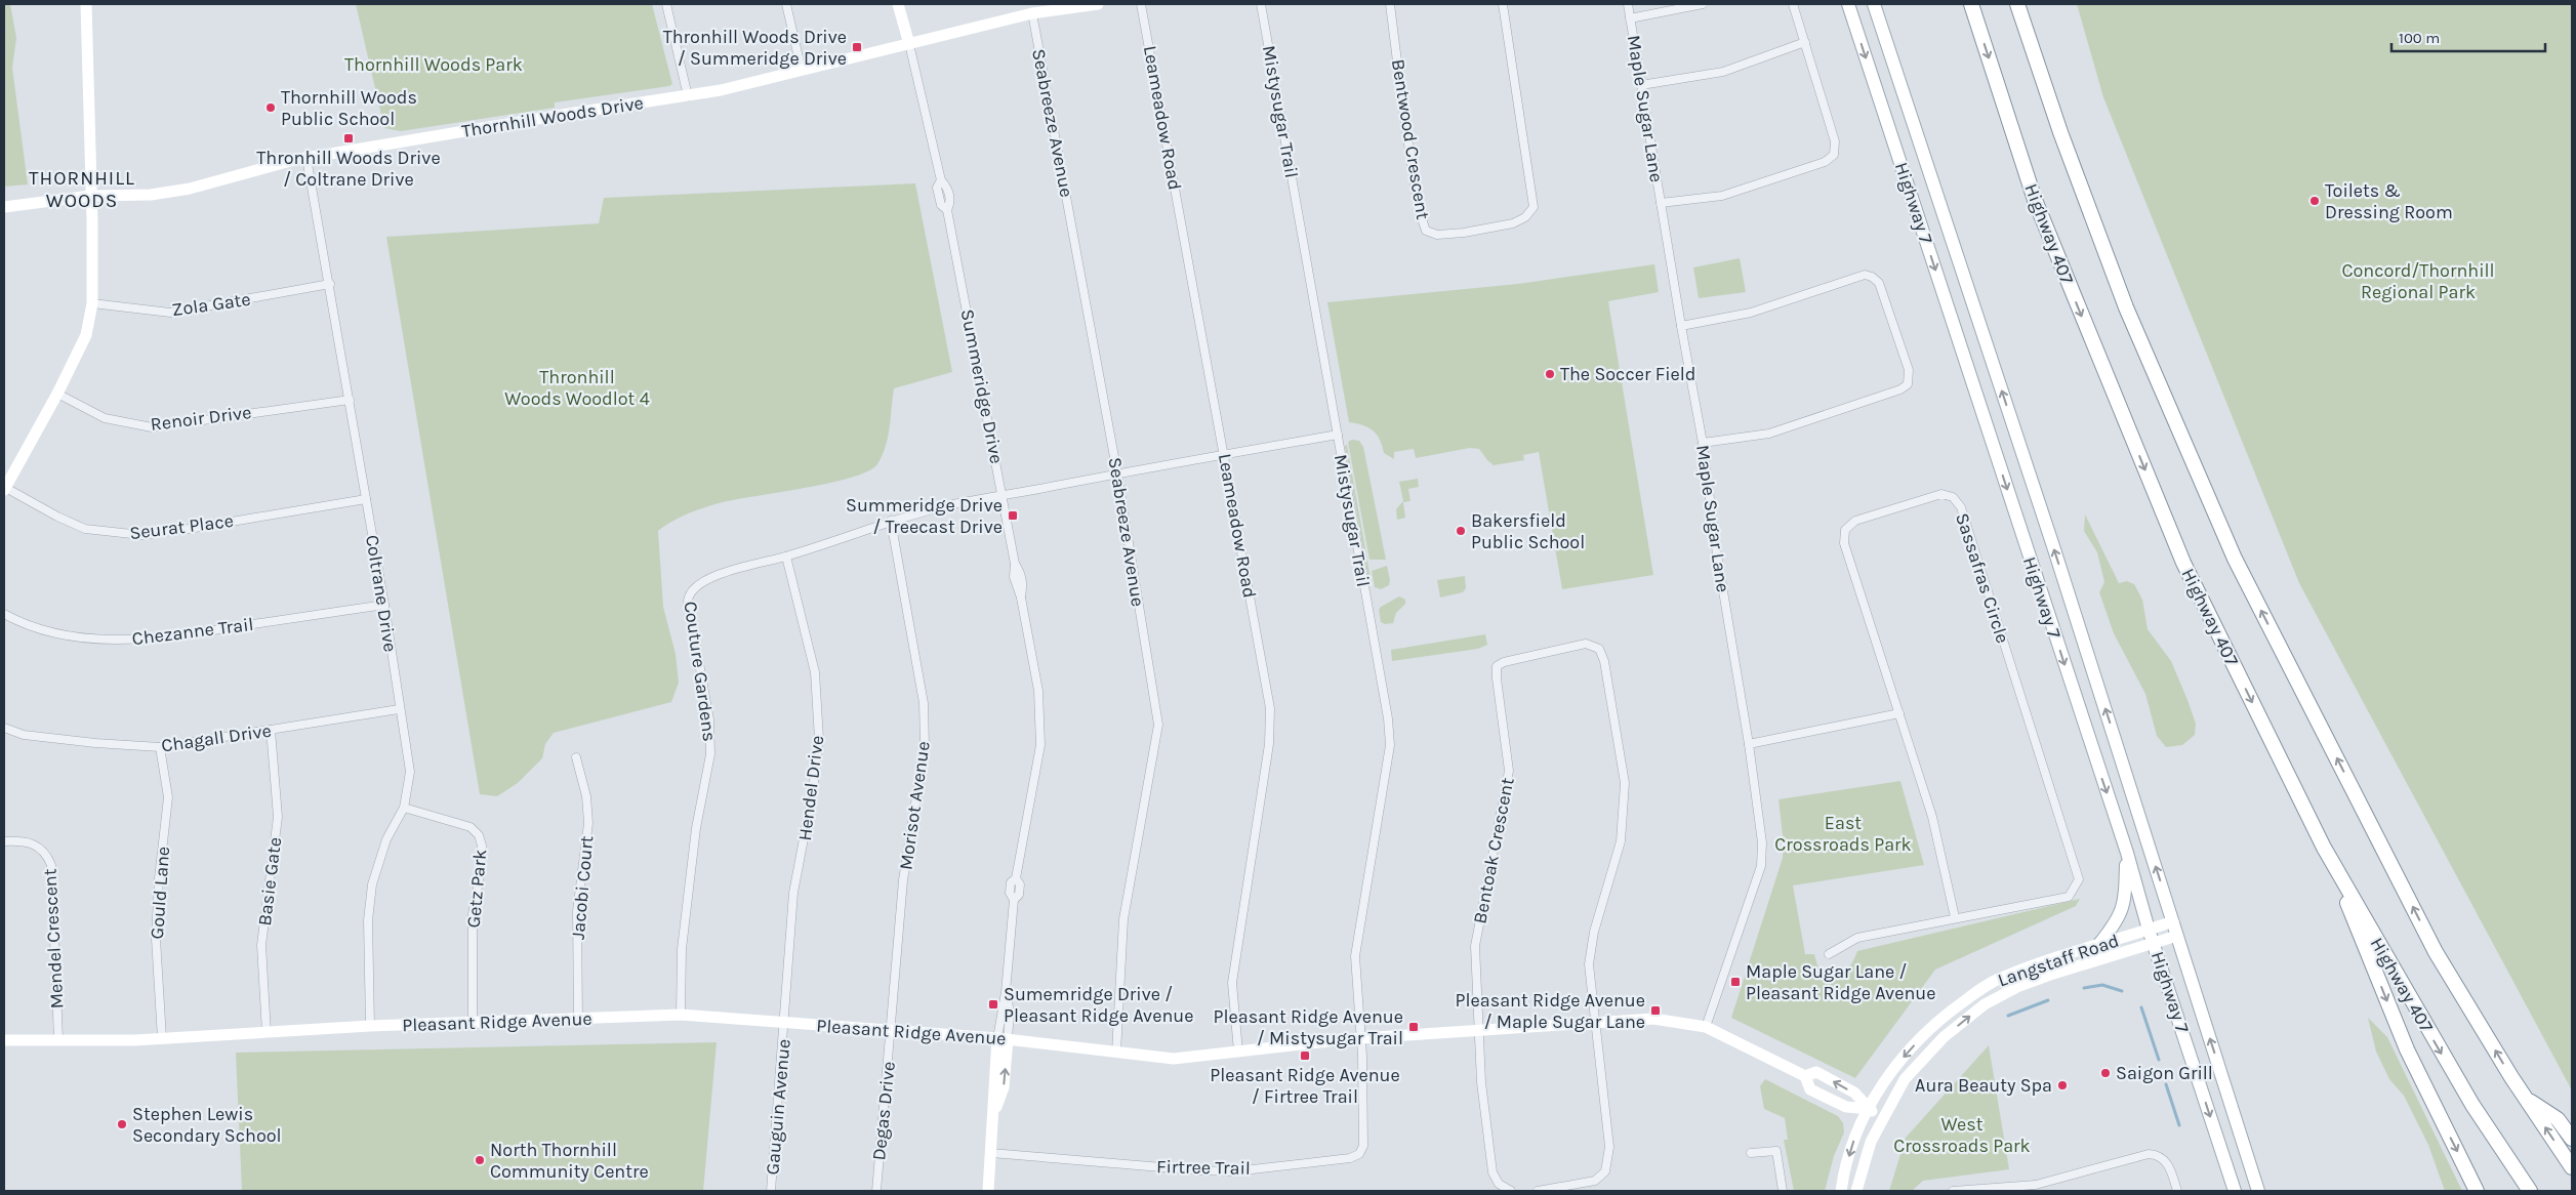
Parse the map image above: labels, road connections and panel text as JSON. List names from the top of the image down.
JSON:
{
  "streets": {
    "highway": ["Highway 407"],
    "main road": ["Highway 7"],
    "street": [
      "Maple Sugar Lane",
      "Mistysugar Trail",
      "Thornhill Woods Drive",
      "Leameadow Road",
      "Seabreeze Avenue",
      "Bentwood Crescent",
      "Zola Gate",
      "Summeridge Drive",
      "Renoir Drive",
      "Seurat Place",
      "Sassafras Circle",
      "Coltrane Drive",
      "Chezanne Trail",
      "Couture Gardens",
      "Chagall Drive",
      "Hendel Drive",
      "Morisot Avenue",
      "Bentoak Crescent",
      "Basie Gate",
      "Jacobi Court",
      "Getz Park",
      "Gould Lane",
      "Mendel Crescent",
      "Langstaff Road",
      "Pleasant Ridge Avenue",
      "Gauguin Avenue",
      "Degas Drive",
      "Firtree Trail"
    ]
  },
  "crossings": [
    ["Maple Sugar Lane", "Pleasant Ridge Avenue"],
    ["Mistysugar Trail", "Couture Gardens"],
    ["Mistysugar Trail", "Pleasant Ridge Avenue"],
    ["Mistysugar Trail", "Firtree Trail"],
    ["Thornhill Woods Drive", "Seabreeze Avenue"],
    ["Thornhill Woods Drive", "Summeridge Drive"],
    ["Thornhill Woods Drive", "Coltrane Drive"],
    ["Leameadow Road", "Couture Gardens"],
    ["Leameadow Road", "Pleasant Ridge Avenue"],
    ["Seabreeze Avenue", "Couture Gardens"],
    ["Seabreeze Avenue", "Pleasant Ridge Avenue"],
    ["Highway 7", "Langstaff Road"],
    ["Zola Gate", "Coltrane Drive"],
    ["Summeridge Drive", "Couture Gardens"],
    ["Summeridge Drive", "Pleasant Ridge Avenue"],
    ["Summeridge Drive", "Firtree Trail"],
    ["Renoir Drive", "Coltrane Drive"],
    ["Seurat Place", "Coltrane Drive"],
    ["Coltrane Drive", "Chezanne Trail"],
    ["Coltrane Drive", "Chagall Drive"],
    ["Coltrane Drive", "Getz Park"],
    ["Coltrane Drive", "Pleasant Ridge Avenue"],
    ["Couture Gardens", "Hendel Drive"],
    ["Couture Gardens", "Morisot Avenue"],
    ["Couture Gardens", "Pleasant Ridge Avenue"],
    ["Chagall Drive", "Basie Gate"],
    ["Chagall Drive", "Gould Lane"],
    ["Hendel Drive", "Pleasant Ridge Avenue"],
    ["Hendel Drive", "Gauguin Avenue"],
    ["Morisot Avenue", "Pleasant Ridge Avenue"],
    ["Morisot Avenue", "Degas Drive"],
    ["Bentoak Crescent", "Pleasant Ridge Avenue"],
    ["Basie Gate", "Pleasant Ridge Avenue"],
    ["Jacobi Court", "Pleasant Ridge Avenue"],
    ["Getz Park", "Pleasant Ridge Avenue"],
    ["Gould Lane", "Pleasant Ridge Avenue"],
    ["Mendel Crescent", "Pleasant Ridge Avenue"],
    ["Langstaff Road", "Pleasant Ridge Avenue"],
    ["Pleasant Ridge Avenue", "Gauguin Avenue"],
    ["Pleasant Ridge Avenue", "Degas Drive"],
    ["Pleasant Ridge Avenue", "Firtree Trail"]
  ],
  "districts": ["THORNHILL WOODS"],
  "parks": [
    "Thornhill Woods Park",
    "Concord/Thornhill Regional Park",
    "Thronhill Woods Woodlot 4",
    "East Crossroads Park",
    "West Crossroads Park"
  ],
  "places": {
    "transit": [
      "Thronhill Woods Drive / Summeridge Drive",
      "Thronhill Woods Drive / Coltrane Drive",
      "Summeridge Drive / Treecast Drive",
      "Maple Sugar Lane / Pleasant Ridge Avenue",
      "Sumemridge Drive / Pleasant Ridge Avenue",
      "Pleasant Ridge Avenue / Maple Sugar Lane",
      "Pleasant Ridge Avenue / Mistysugar Trail",
      "Pleasant Ridge Avenue / Firtree Trail"
    ],
    "other": [
      "Thornhill Woods Public School",
      "Toilets & Dressing Room",
      "The Soccer Field",
      "Bakersfield Public School",
      "Saigon Grill",
      "Aura Beauty Spa",
      "Stephen Lewis Secondary School",
      "North Thornhill Community Centre"
    ]
  },
  "scale_bar": "100 m"
}
